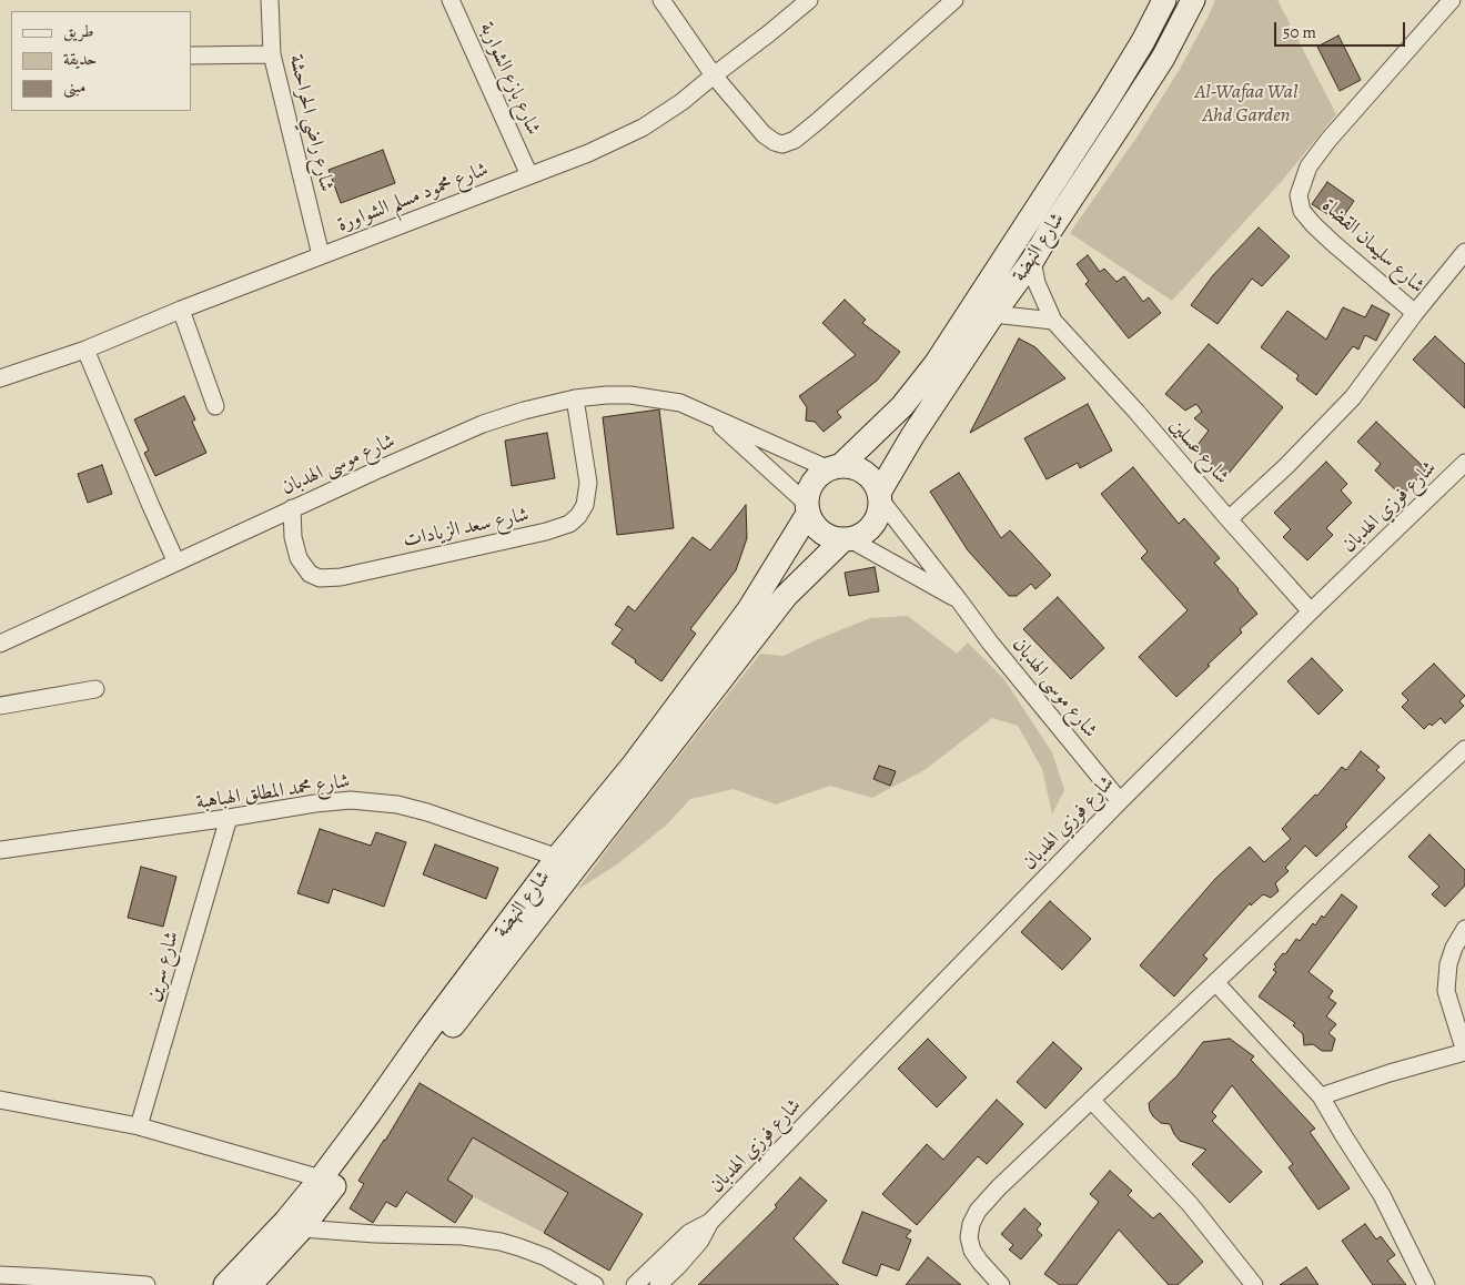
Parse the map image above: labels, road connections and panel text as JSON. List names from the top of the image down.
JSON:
{
  "streets": {
    "street": [
      "شارع بازع الشواربة",
      "شارع راضي الحراحشة",
      "شارع محمود مسلم الشواورة",
      "شارع سليمان القضاة",
      "شارع النهضة",
      "شارع عسلين",
      "شارع موسى الهدبان",
      "شارع فوزي الهدبان",
      "شارع سعد الزيادات",
      "شارع محمد المطلق الهباهبة",
      "شارع سرين"
    ]
  },
  "crossings": [
    ["شارع بازع الشواربة", "شارع محمود مسلم الشواورة"],
    ["شارع راضي الحراحشة", "شارع محمود مسلم الشواورة"],
    ["شارع النهضة", "شارع عسلين"],
    ["شارع النهضة", "شارع موسى الهدبان"],
    ["شارع النهضة", "شارع محمد المطلق الهباهبة"],
    ["شارع عسلين", "شارع فوزي الهدبان"],
    ["شارع موسى الهدبان", "شارع فوزي الهدبان"],
    ["شارع موسى الهدبان", "شارع سعد الزيادات"],
    ["شارع محمد المطلق الهباهبة", "شارع سرين"]
  ],
  "parks": ["Al-Wafaa Wal Ahd Garden"],
  "legend": ["طريق", "حديقة", "مبنى"],
  "scale_bar": "50 m"
}
